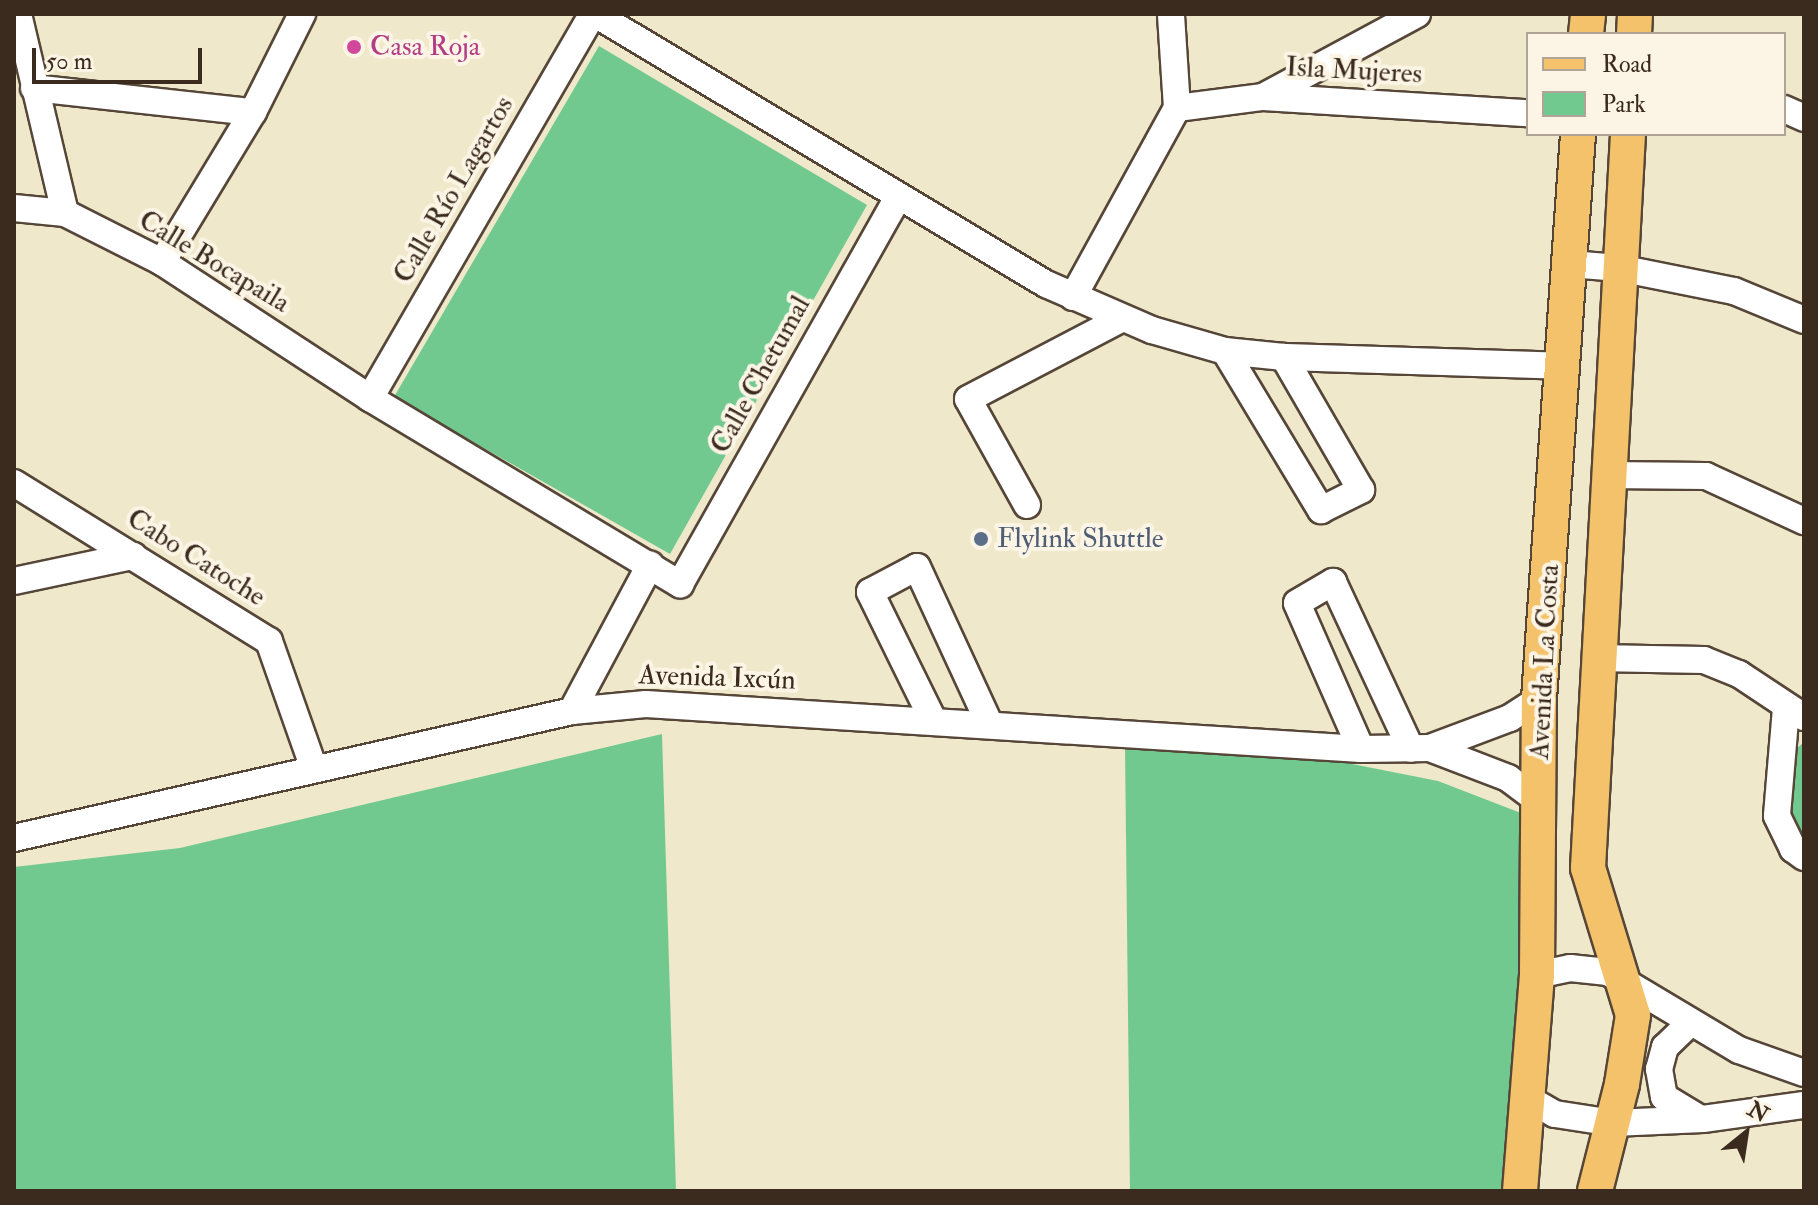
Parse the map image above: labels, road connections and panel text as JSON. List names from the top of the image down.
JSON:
{
  "streets": {
    "main road": ["Avenida La Costa"],
    "street": [
      "Isla Mujeres",
      "Calle Río Lagartos",
      "Calle Bocapaila",
      "Calle Chetumal",
      "Cabo Catoche",
      "Avenida Ixcún"
    ]
  },
  "crossings": [
    ["Calle Río Lagartos", "Calle Bocapaila"],
    ["Calle Bocapaila", "Calle Chetumal"],
    ["Cabo Catoche", "Avenida Ixcún"],
    ["Avenida La Costa", "Avenida Ixcún"]
  ],
  "places": ["Casa Roja", "Flylink Shuttle"],
  "legend": ["Road", "Park"],
  "scale_bar": "50 m",
  "north": "top right"
}
